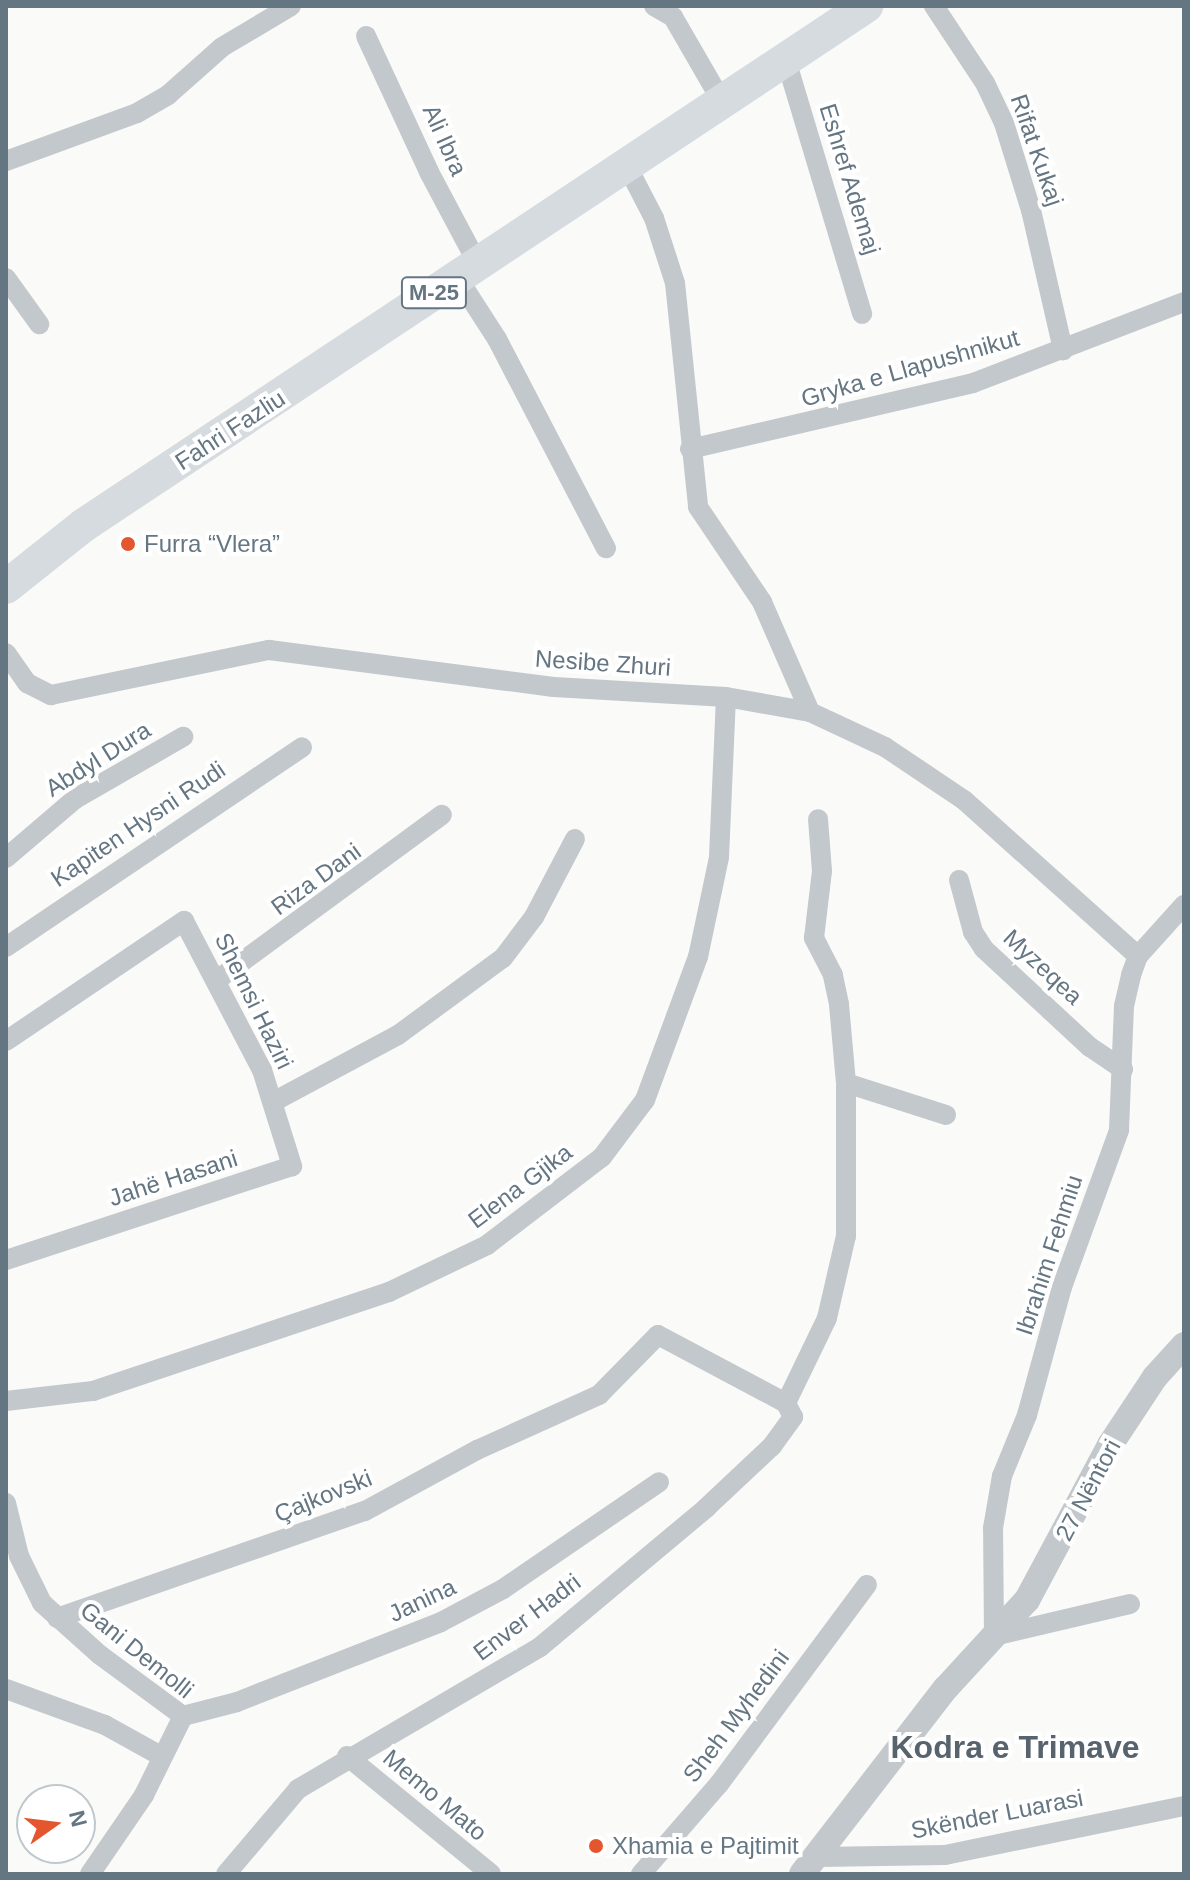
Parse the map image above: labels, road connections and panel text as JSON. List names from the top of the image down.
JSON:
{
  "streets": {
    "main road": ["M-25", "Fahri Fazliu"],
    "street": [
      "Ali Ibra",
      "Rifat Kukaj",
      "Eshref Ademaj",
      "Gryka e Llapushnikut",
      "Nesibe Zhuri",
      "Abdyl Dura",
      "Kapiten Hysni Rudi",
      "Riza Dani",
      "Myzeqea",
      "Shemsi Haziri",
      "Jahë Hasani",
      "Elena Gjika",
      "Ibrahim Fehmiu",
      "27 Nëntori",
      "Çajkovski",
      "Janina",
      "Enver Hadri",
      "Gani Demolli",
      "Sheh Myhedini",
      "Memo Mato",
      "Skënder Luarasi"
    ]
  },
  "crossings": [
    ["Ali Ibra", "Fahri Fazliu"],
    ["Rifat Kukaj", "Gryka e Llapushnikut"],
    ["Eshref Ademaj", "Fahri Fazliu"],
    ["Nesibe Zhuri", "Elena Gjika"],
    ["Nesibe Zhuri", "Ibrahim Fehmiu"],
    ["Riza Dani", "Shemsi Haziri"],
    ["Myzeqea", "Ibrahim Fehmiu"],
    ["Shemsi Haziri", "Jahë Hasani"],
    ["Ibrahim Fehmiu", "27 Nëntori"],
    ["27 Nëntori", "Skënder Luarasi"],
    ["Çajkovski", "Enver Hadri"],
    ["Çajkovski", "Gani Demolli"],
    ["Janina", "Gani Demolli"],
    ["Enver Hadri", "Memo Mato"]
  ],
  "districts": ["Kodra e Trimave"],
  "places": ["Furra “Vlera”", "Xhamia e Pajtimit"],
  "north": "right"
}
